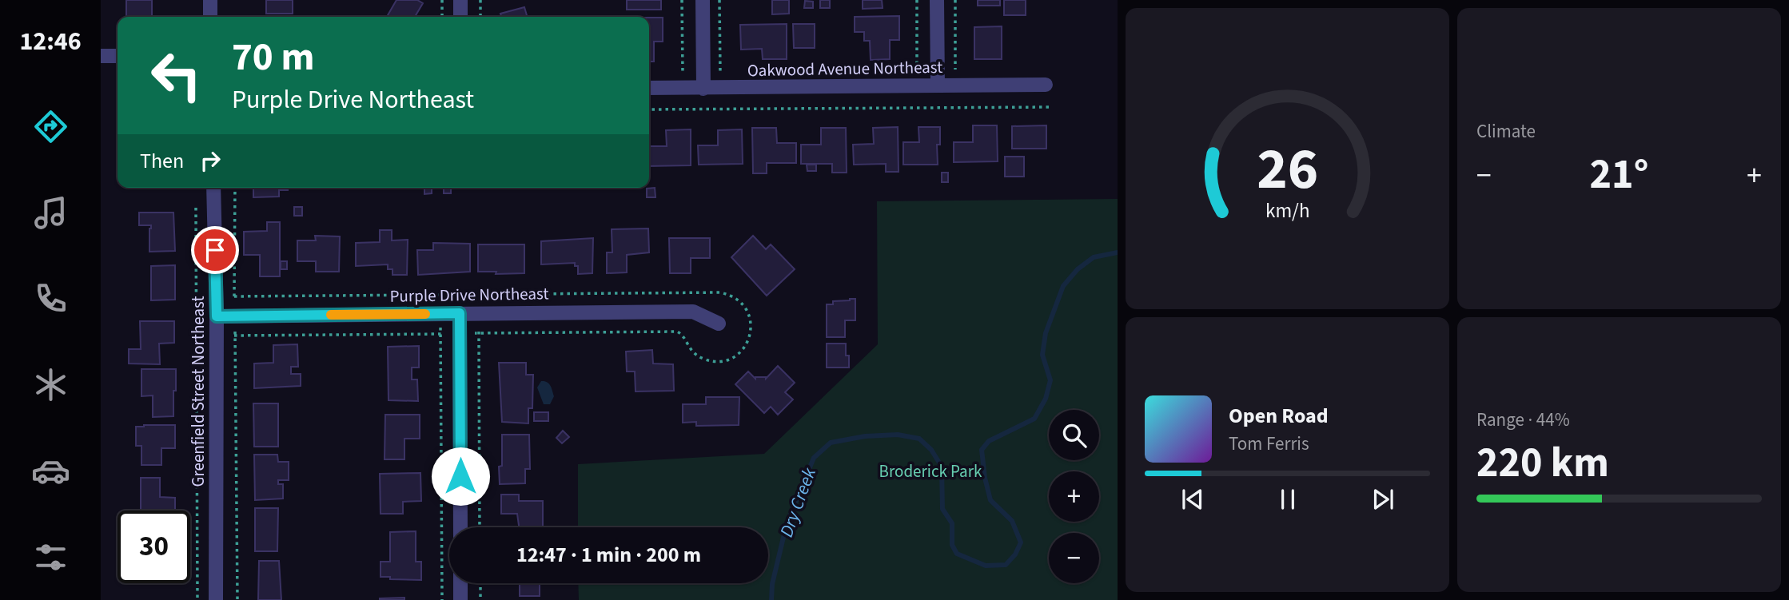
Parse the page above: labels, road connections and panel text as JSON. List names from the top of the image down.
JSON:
{
  "streets": {
    "street": ["Oakwood Avenue Northeast", "Purple Drive Northeast", "Greenfield Street Northeast"]
  },
  "crossings": [
    ["Purple Drive Northeast", "Greenfield Street Northeast"]
  ],
  "water": ["Dry Creek"],
  "parks": ["Broderick Park"],
  "page": {
    "tabs": "12:46",
    "tile": [
      "Climate",
      ["Range · 44%", "220 km"]
    ],
    "turn": ["70 m", "Purple Drive Northeast"],
    "then": "Then",
    "heat": ["−", "21°", "+"],
    "song": ["Open Road", "Tom Ferris"],
    "map_buttons": ["+", "−"],
    "limit": "30",
    "trip": "12:47 · 1 min · 200 m",
    "gauge": ["26", "km/h"]
  }
}
